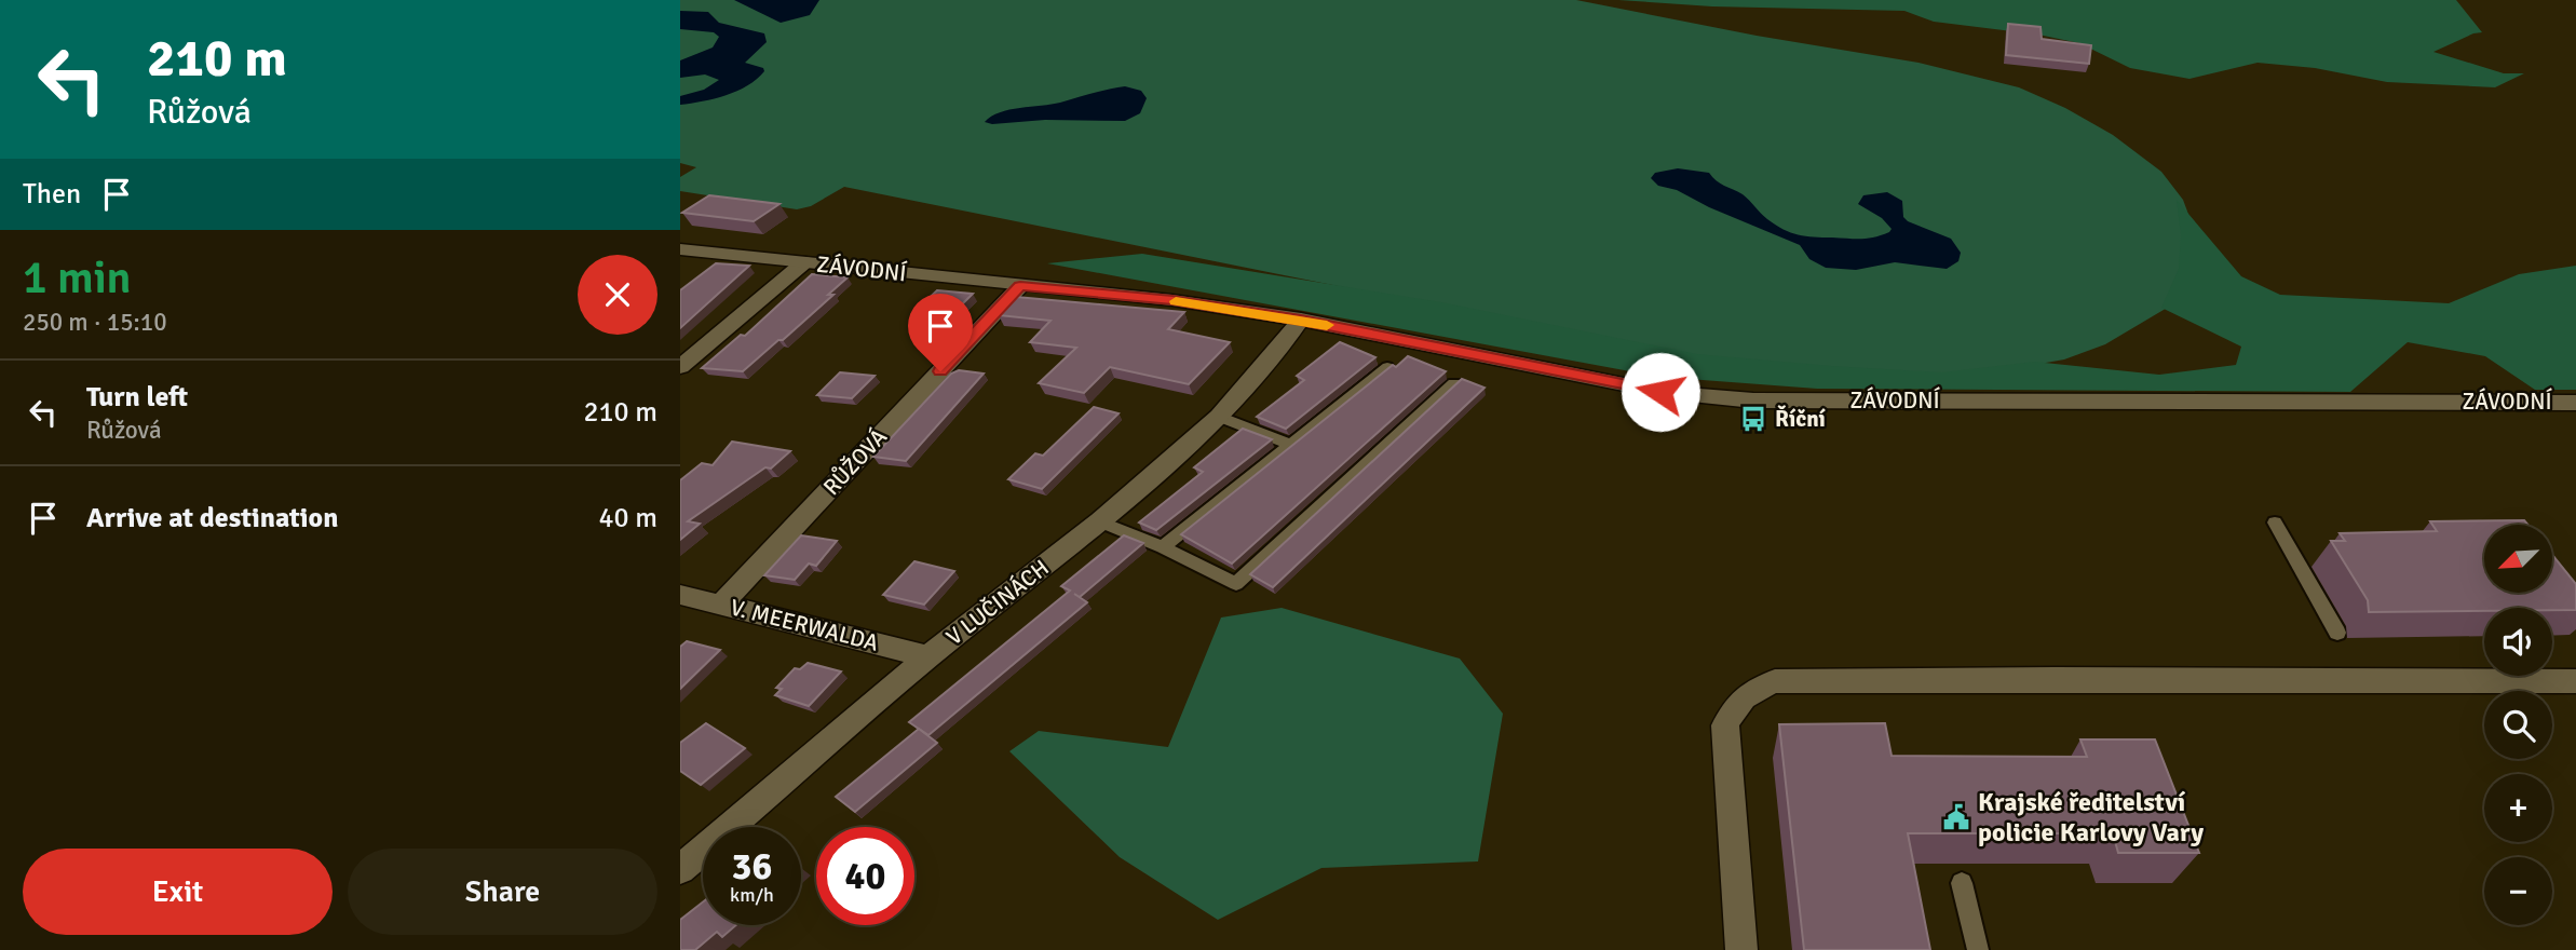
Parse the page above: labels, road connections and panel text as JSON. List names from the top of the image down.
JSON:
{
  "streets": {
    "street": [
      "ZÁVODNÍ",
      "RŮŽOVÁ",
      "V LUČINÁCH",
      "V. MEERWALDA"
    ]
  },
  "crossings": [
    ["ZÁVODNÍ", "RŮŽOVÁ"],
    ["ZÁVODNÍ", "V LUČINÁCH"],
    ["RŮŽOVÁ", "V. MEERWALDA"],
    ["V LUČINÁCH", "V. MEERWALDA"]
  ],
  "places": {
    "bus stop": ["Říční"],
    "public building": ["Krajské ředitelství policie Karlovy Vary"]
  },
  "north": "bottom left",
  "page": {
    "turn": ["210 m", "Růžová"],
    "then": "Then",
    "heading": ["1 min", "250 m · 15:10"],
    "list": [
      {
        "name": "Turn left",
        "note": "Růžová",
        "value": "210 m"
      },
      {
        "name": "Arrive at destination",
        "value": "40 m"
      }
    ],
    "map_buttons": ["+", "−"],
    "speed": "36 km/h",
    "limit": "40",
    "buttons": ["Exit", "Share"]
  }
}
